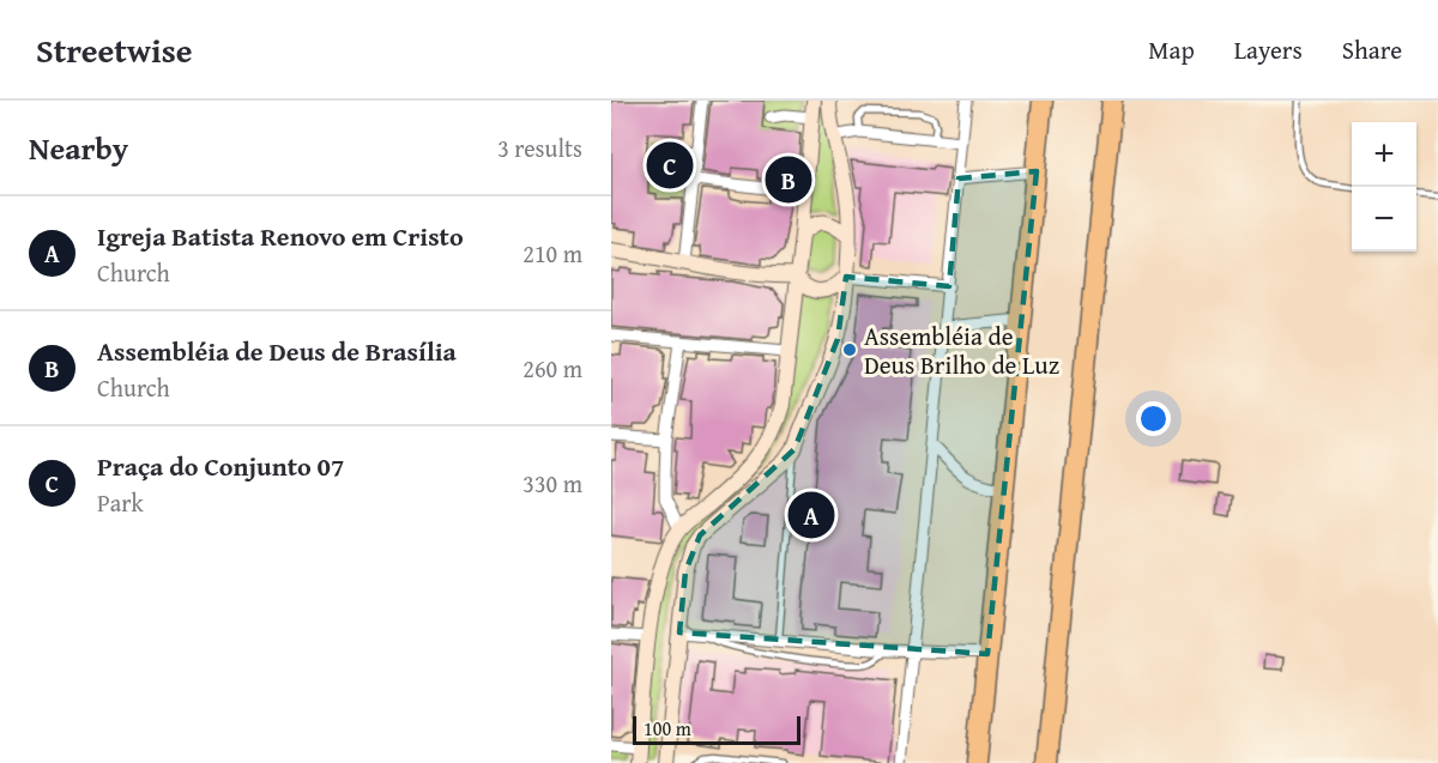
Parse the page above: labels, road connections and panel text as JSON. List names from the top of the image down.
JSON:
{
  "places": ["Assembléia de Deus Brilho de Luz"],
  "scale_bar": "100 m",
  "page": {
    "header": "Streetwise",
    "nav": ["Map", "Layers", "Share"],
    "heading": ["Nearby", "3 results"],
    "map_buttons": ["+", "−"],
    "pins": ["C", "B", "A"],
    "list": [
      {
        "mark": "A",
        "name": "Igreja Batista Renovo em Cristo",
        "note": "Church",
        "value": "210 m"
      },
      {
        "mark": "B",
        "name": "Assembléia de Deus de Brasília",
        "note": "Church",
        "value": "260 m"
      },
      {
        "mark": "C",
        "name": "Praça do Conjunto 07",
        "note": "Park",
        "value": "330 m"
      }
    ],
    "scale": "100 m"
  }
}
